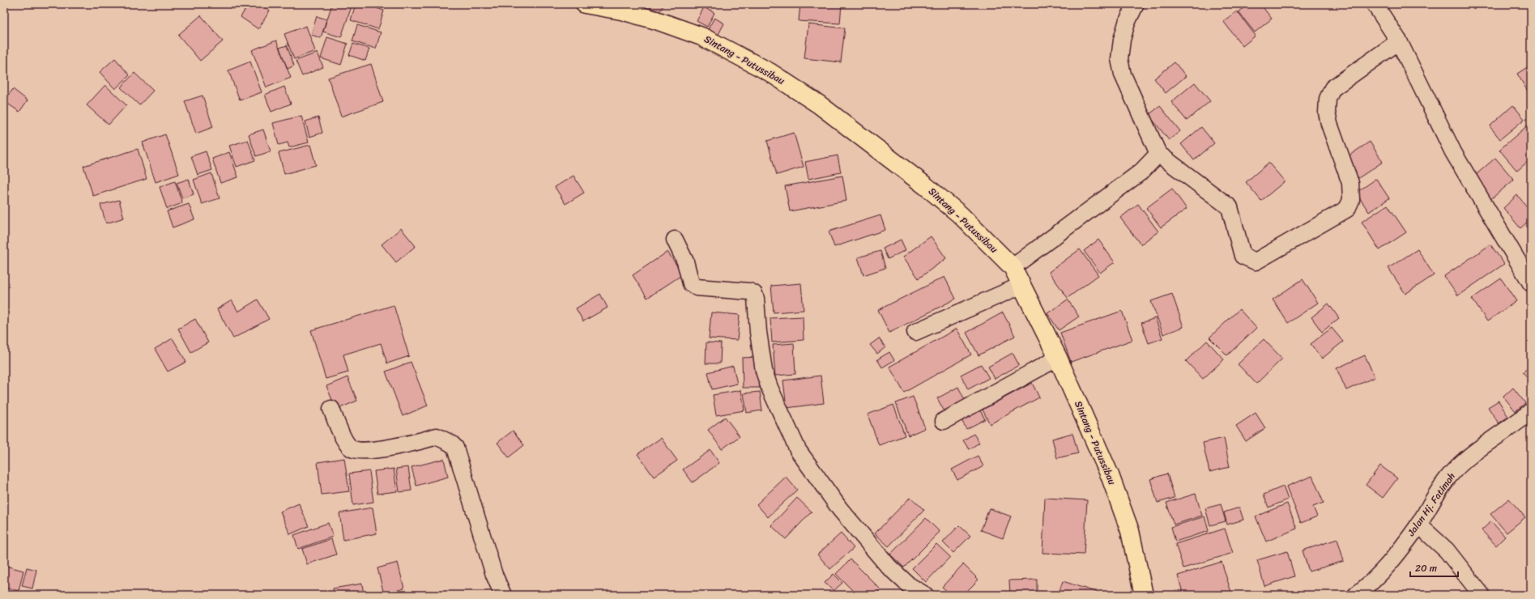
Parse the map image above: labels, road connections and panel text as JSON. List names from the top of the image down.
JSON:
{
  "streets": {
    "highway": ["Sintang - Putussibau"],
    "street": ["Jalan Hj. Fatimah"]
  },
  "scale_bar": "20 m"
}
